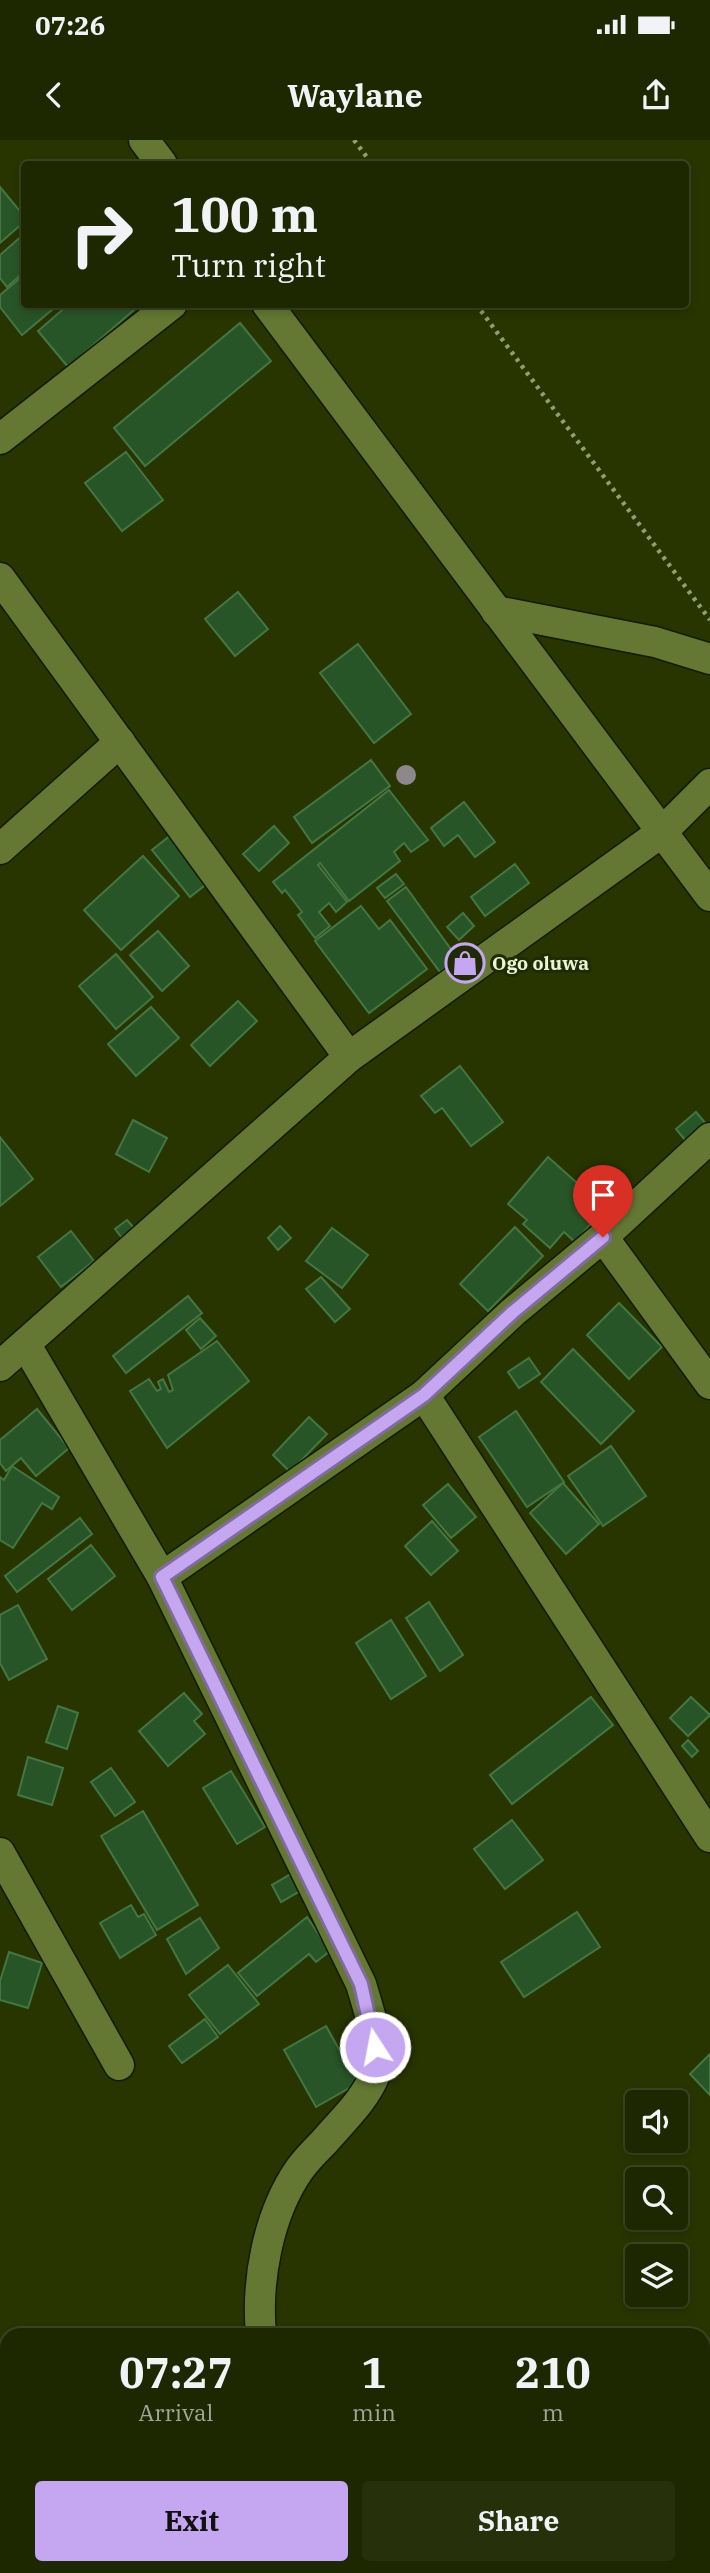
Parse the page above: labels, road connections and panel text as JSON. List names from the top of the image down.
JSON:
{
  "places": {
    "shop": ["Ogo oluwa"]
  },
  "page": {
    "status": "07:26",
    "header": "Waylane",
    "turn": ["100 m", "Turn right"],
    "eta": [
      "07:27",
      "Arrival",
      "1",
      "min",
      "210",
      "m"
    ],
    "buttons": ["Exit", "Share"]
  }
}
